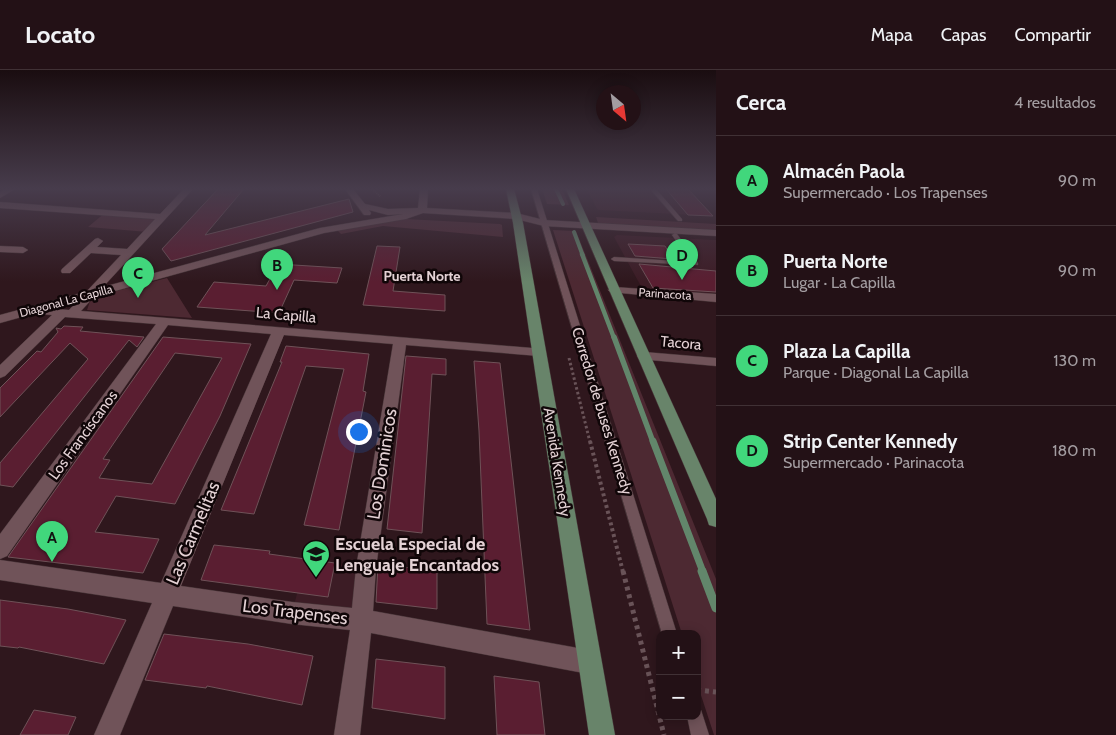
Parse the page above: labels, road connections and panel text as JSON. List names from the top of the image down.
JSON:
{
  "streets": {
    "main road": ["Avenida Kennedy"],
    "street": [
      "Parinacota",
      "Diagonal La Capilla",
      "La Capilla",
      "Tacora",
      "Los Franciscanos",
      "Los Dominicos",
      "Las Carmelitas",
      "Los Trapenses"
    ],
    "lane": ["Corredor de buses Kennedy"]
  },
  "crossings": [
    ["Diagonal La Capilla", "La Capilla"],
    ["La Capilla", "Los Franciscanos"],
    ["La Capilla", "Avenida Kennedy"],
    ["La Capilla", "Los Dominicos"],
    ["La Capilla", "Las Carmelitas"],
    ["Avenida Kennedy", "Los Trapenses"],
    ["Los Dominicos", "Los Trapenses"],
    ["Las Carmelitas", "Los Trapenses"]
  ],
  "districts": ["Puerta Norte"],
  "places": {
    "school or university": ["Escuela Especial de Lenguaje Encantados"]
  },
  "north": "bottom right",
  "page": {
    "header": "Locato",
    "nav": ["Mapa", "Capas", "Compartir"],
    "heading": ["Cerca", "4 resultados"],
    "list": [
      {
        "mark": "A",
        "name": "Almacén Paola",
        "note": "Supermercado · Los Trapenses",
        "value": "90 m"
      },
      {
        "mark": "B",
        "name": "Puerta Norte",
        "note": "Lugar · La Capilla",
        "value": "90 m"
      },
      {
        "mark": "C",
        "name": "Plaza La Capilla",
        "note": "Parque · Diagonal La Capilla",
        "value": "130 m"
      },
      {
        "mark": "D",
        "name": "Strip Center Kennedy",
        "note": "Supermercado · Parinacota",
        "value": "180 m"
      }
    ],
    "pins": [
      "D",
      "B",
      "C",
      "A"
    ],
    "map_buttons": ["+", "−"]
  }
}
